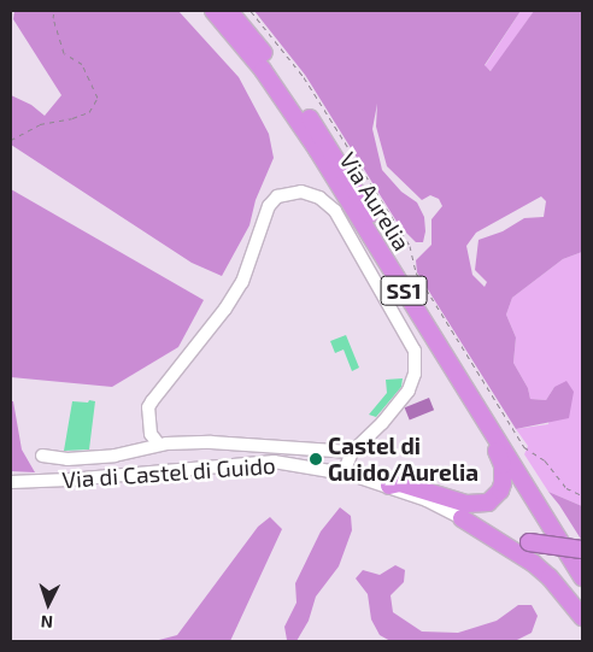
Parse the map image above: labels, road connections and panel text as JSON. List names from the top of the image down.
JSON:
{
  "streets": {
    "highway": ["Via Aurelia", "SS1"],
    "street": ["Via di Castel di Guido"]
  },
  "places": ["Castel di Guido/Aurelia"],
  "north": "bottom"
}
